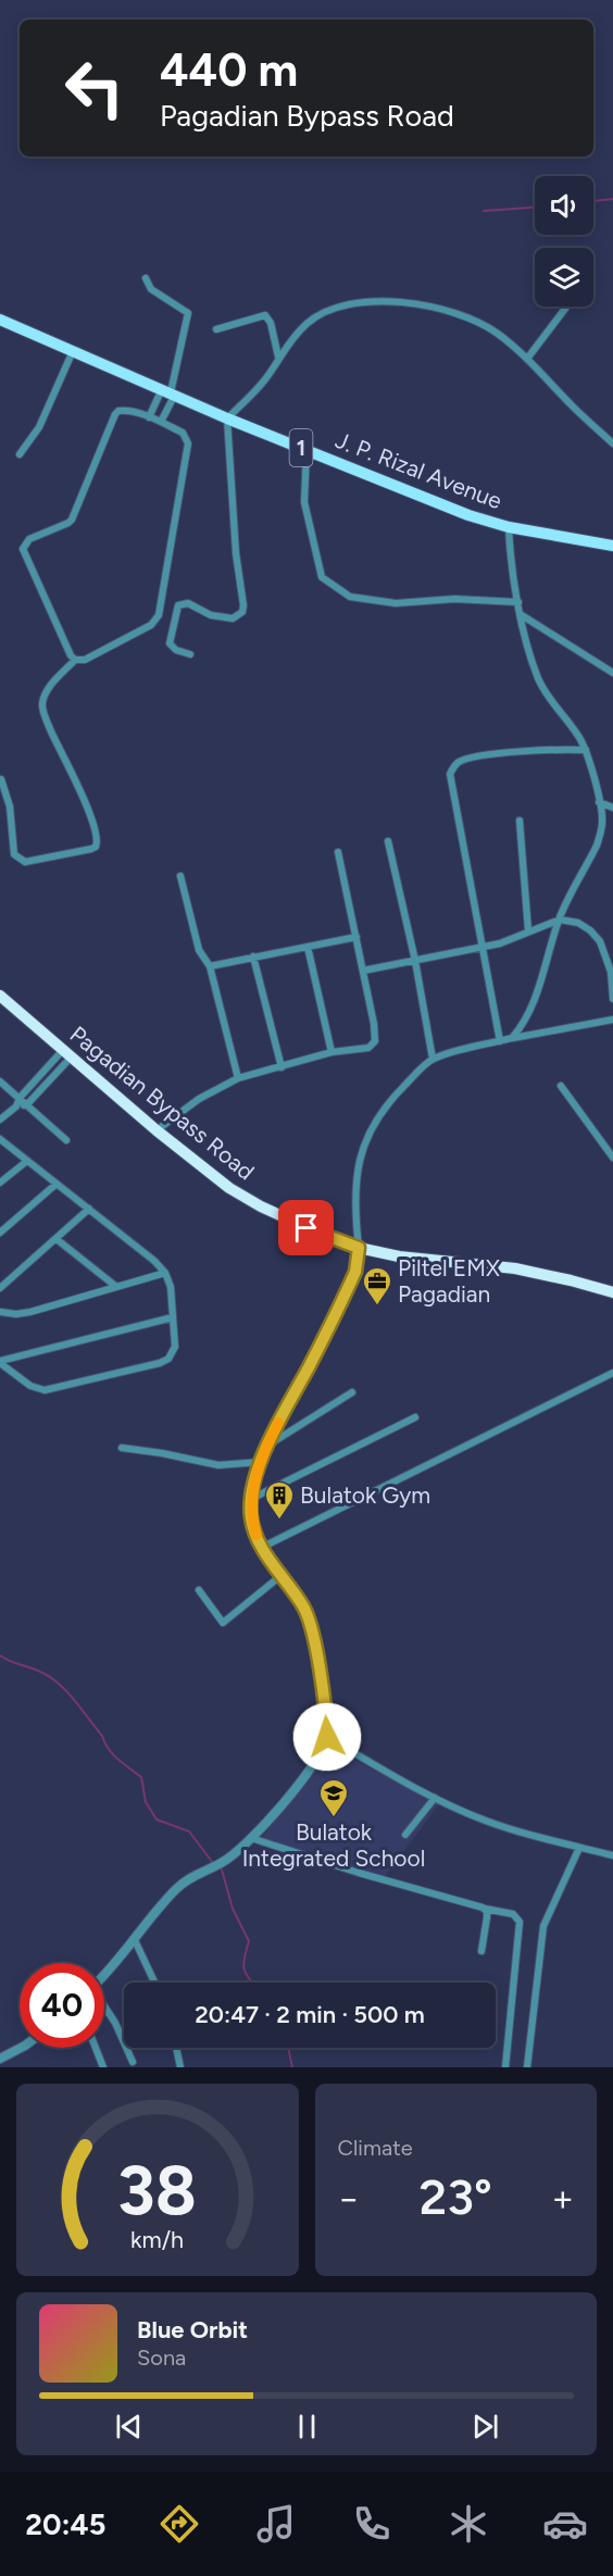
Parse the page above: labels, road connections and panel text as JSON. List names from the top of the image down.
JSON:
{
  "streets": {
    "highway": ["Pagadian Bypass Road"],
    "main road": ["1", "J. P. Rizal Avenue"]
  },
  "places": {
    "office": ["Piltel EMX Pagadian"],
    "building": ["Bulatok Gym"],
    "school or university": ["Bulatok Integrated School"]
  },
  "page": {
    "turn": ["440 m", "Pagadian Bypass Road"],
    "limit": "40",
    "trip": "20:47 · 2 min · 500 m",
    "tile": "Climate",
    "heat": ["−", "23°", "+"],
    "song": ["Blue Orbit", "Sona"],
    "tabs": "20:45",
    "gauge": ["38", "km/h"]
  }
}
